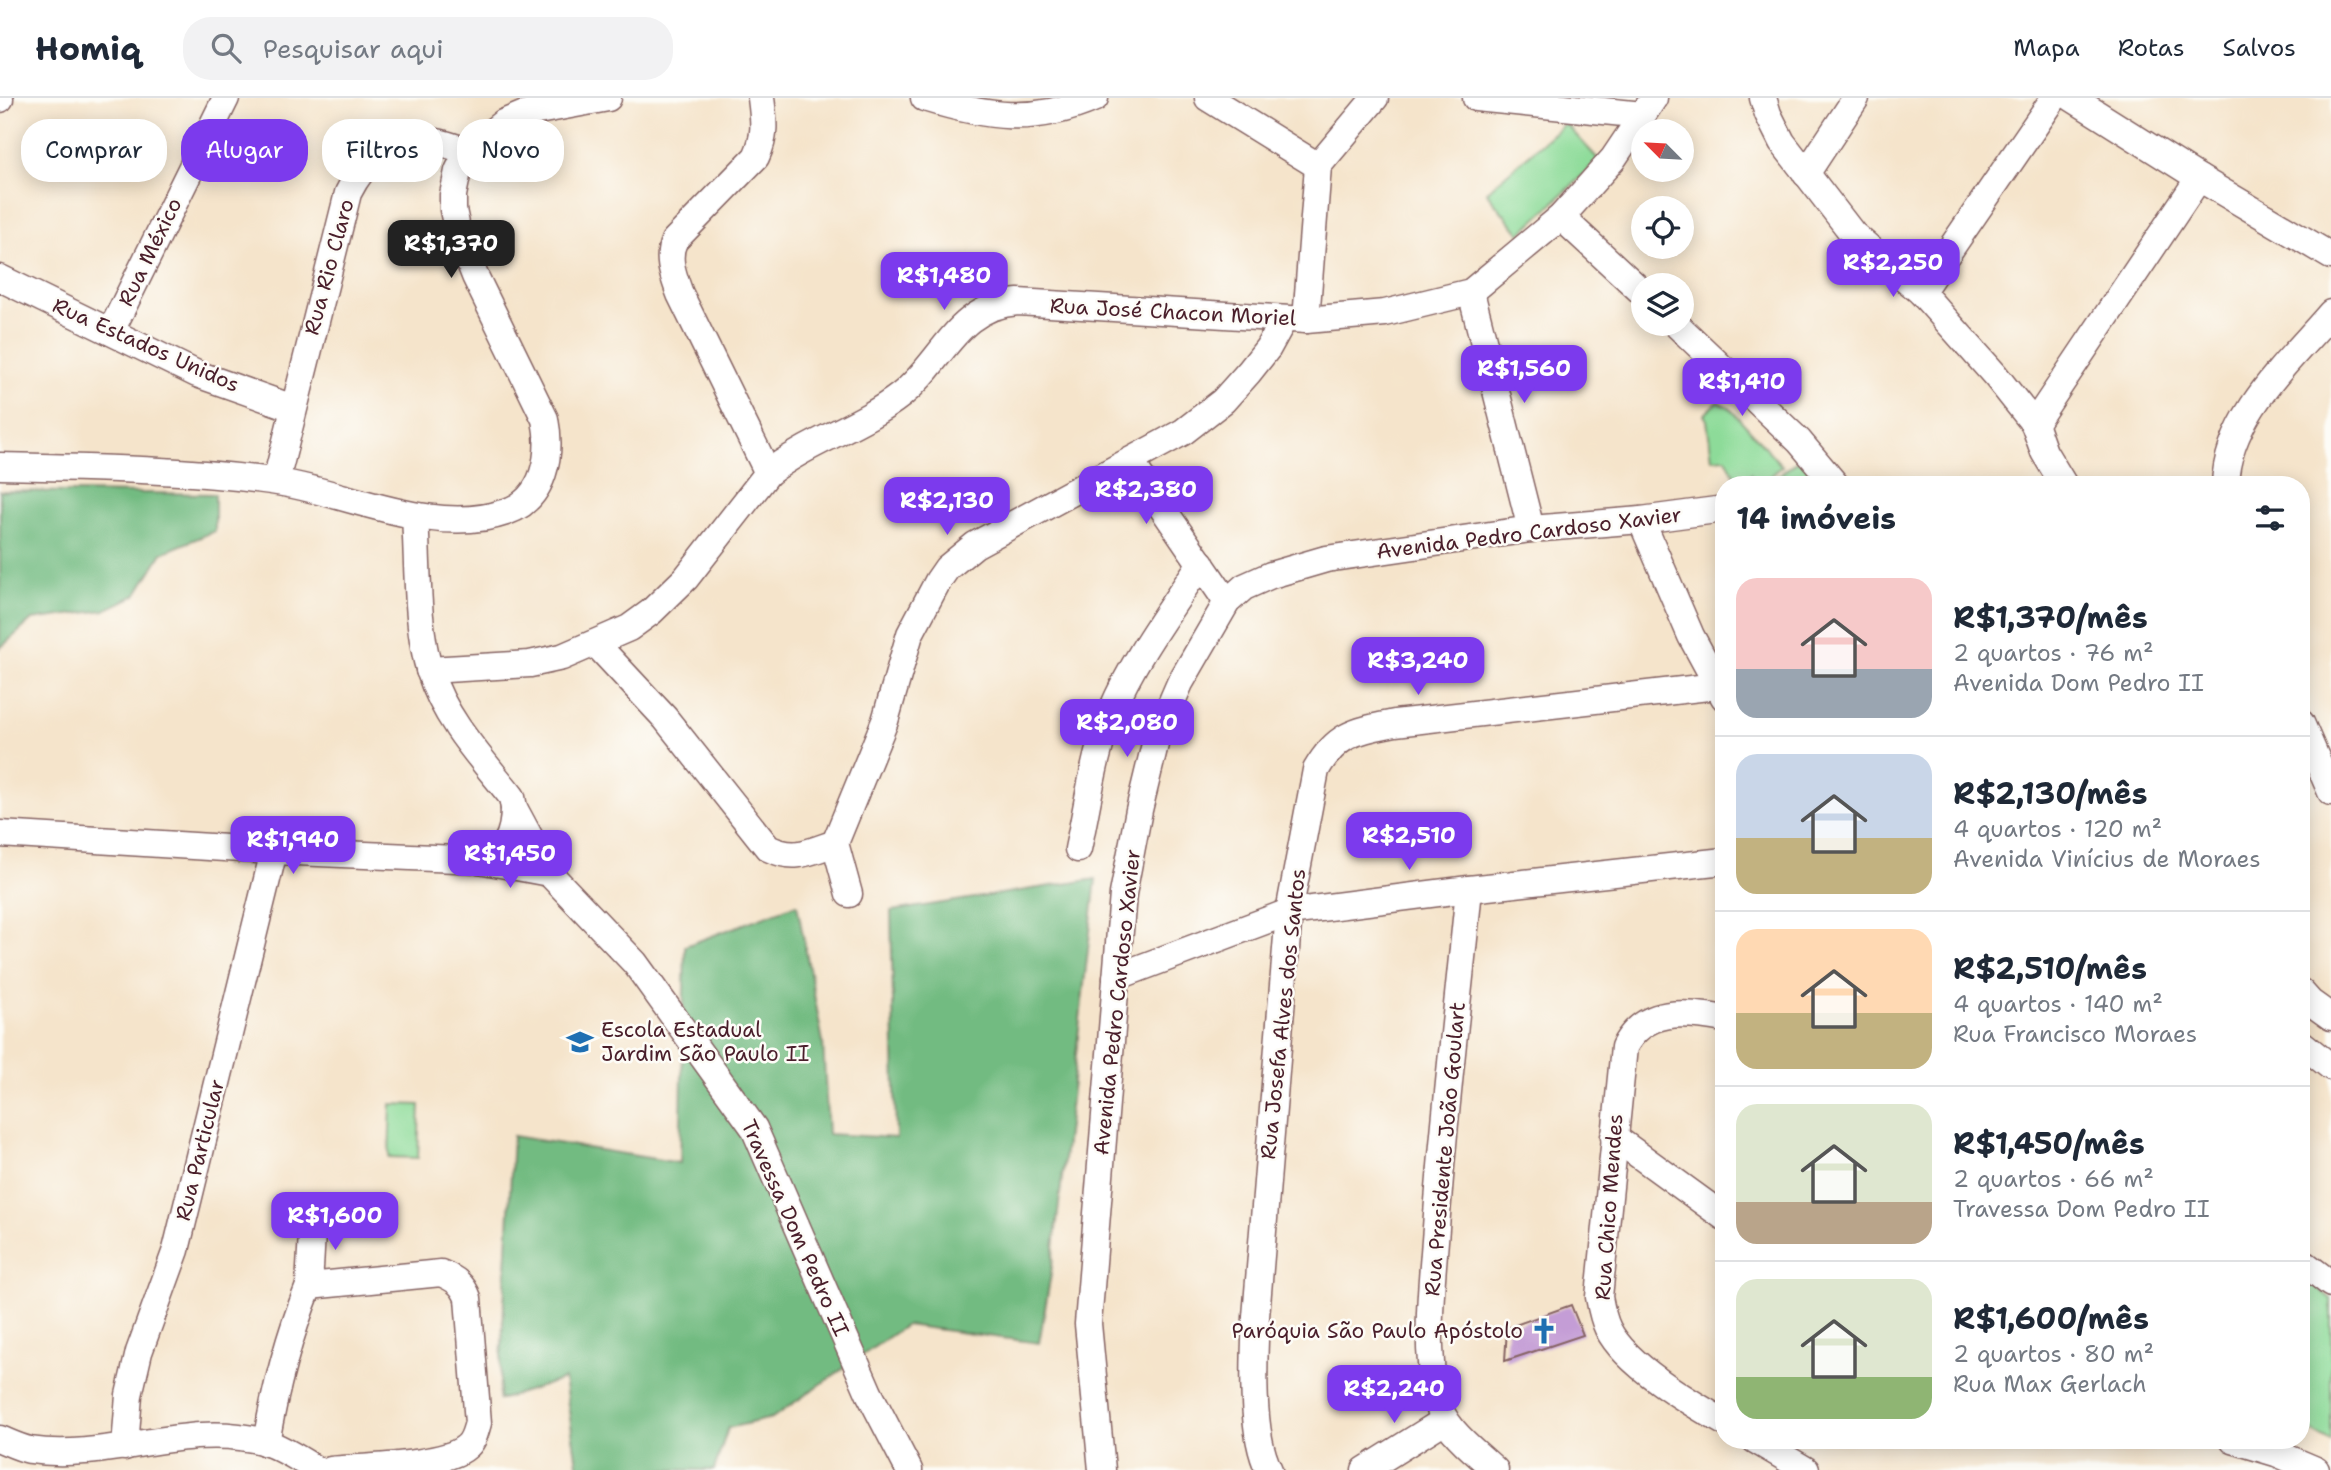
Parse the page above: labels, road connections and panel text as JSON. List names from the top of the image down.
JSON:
{
  "streets": {
    "street": [
      "Rua México",
      "Rua Rio Claro",
      "Rua José Chacon Moriel",
      "Rua Estados Unidos",
      "Avenida Pedro Cardoso Xavier",
      "Rua Josefa Alves dos Santos",
      "Rua Presidente João Goulart",
      "Rua Particular",
      "Rua Chico Mendes",
      "Travessa Dom Pedro II"
    ]
  },
  "crossings": [
    ["Rua México", "Rua Estados Unidos"],
    ["Rua Rio Claro", "Rua Estados Unidos"],
    ["Rua José Chacon Moriel", "Travessa Dom Pedro II"]
  ],
  "places": {
    "school or university": ["Escola Estadual Jardim São Paulo II"],
    "church": ["Paróquia São Paulo Apóstolo"]
  },
  "north": "top left",
  "page": {
    "header": "Homiq",
    "search": "Pesquisar aqui",
    "nav": ["Mapa", "Rotas", "Salvos"],
    "chip": [
      "Comprar",
      "Alugar",
      "Filtros",
      "Novo"
    ],
    "price": [
      "R$1,370",
      "R$2,250",
      "R$1,480",
      "R$1,560",
      "R$1,410",
      "R$2,380",
      "R$2,130",
      "R$3,240",
      "R$2,080",
      "R$2,510",
      "R$1,940",
      "R$1,450",
      "R$1,600",
      "R$2,240"
    ],
    "heading": "14 imóveis",
    "list": [
      {
        "name": "R$1,370/mês",
        "note": "2 quartos · 76 m² · Avenida Dom Pedro II"
      },
      {
        "name": "R$2,130/mês",
        "note": "4 quartos · 120 m² · Avenida Vinícius de Moraes"
      },
      {
        "name": "R$2,510/mês",
        "note": "4 quartos · 140 m² · Rua Francisco Moraes"
      },
      {
        "name": "R$1,450/mês",
        "note": "2 quartos · 66 m² · Travessa Dom Pedro II"
      },
      {
        "name": "R$1,600/mês",
        "note": "2 quartos · 80 m² · Rua Max Gerlach"
      }
    ]
  }
}
